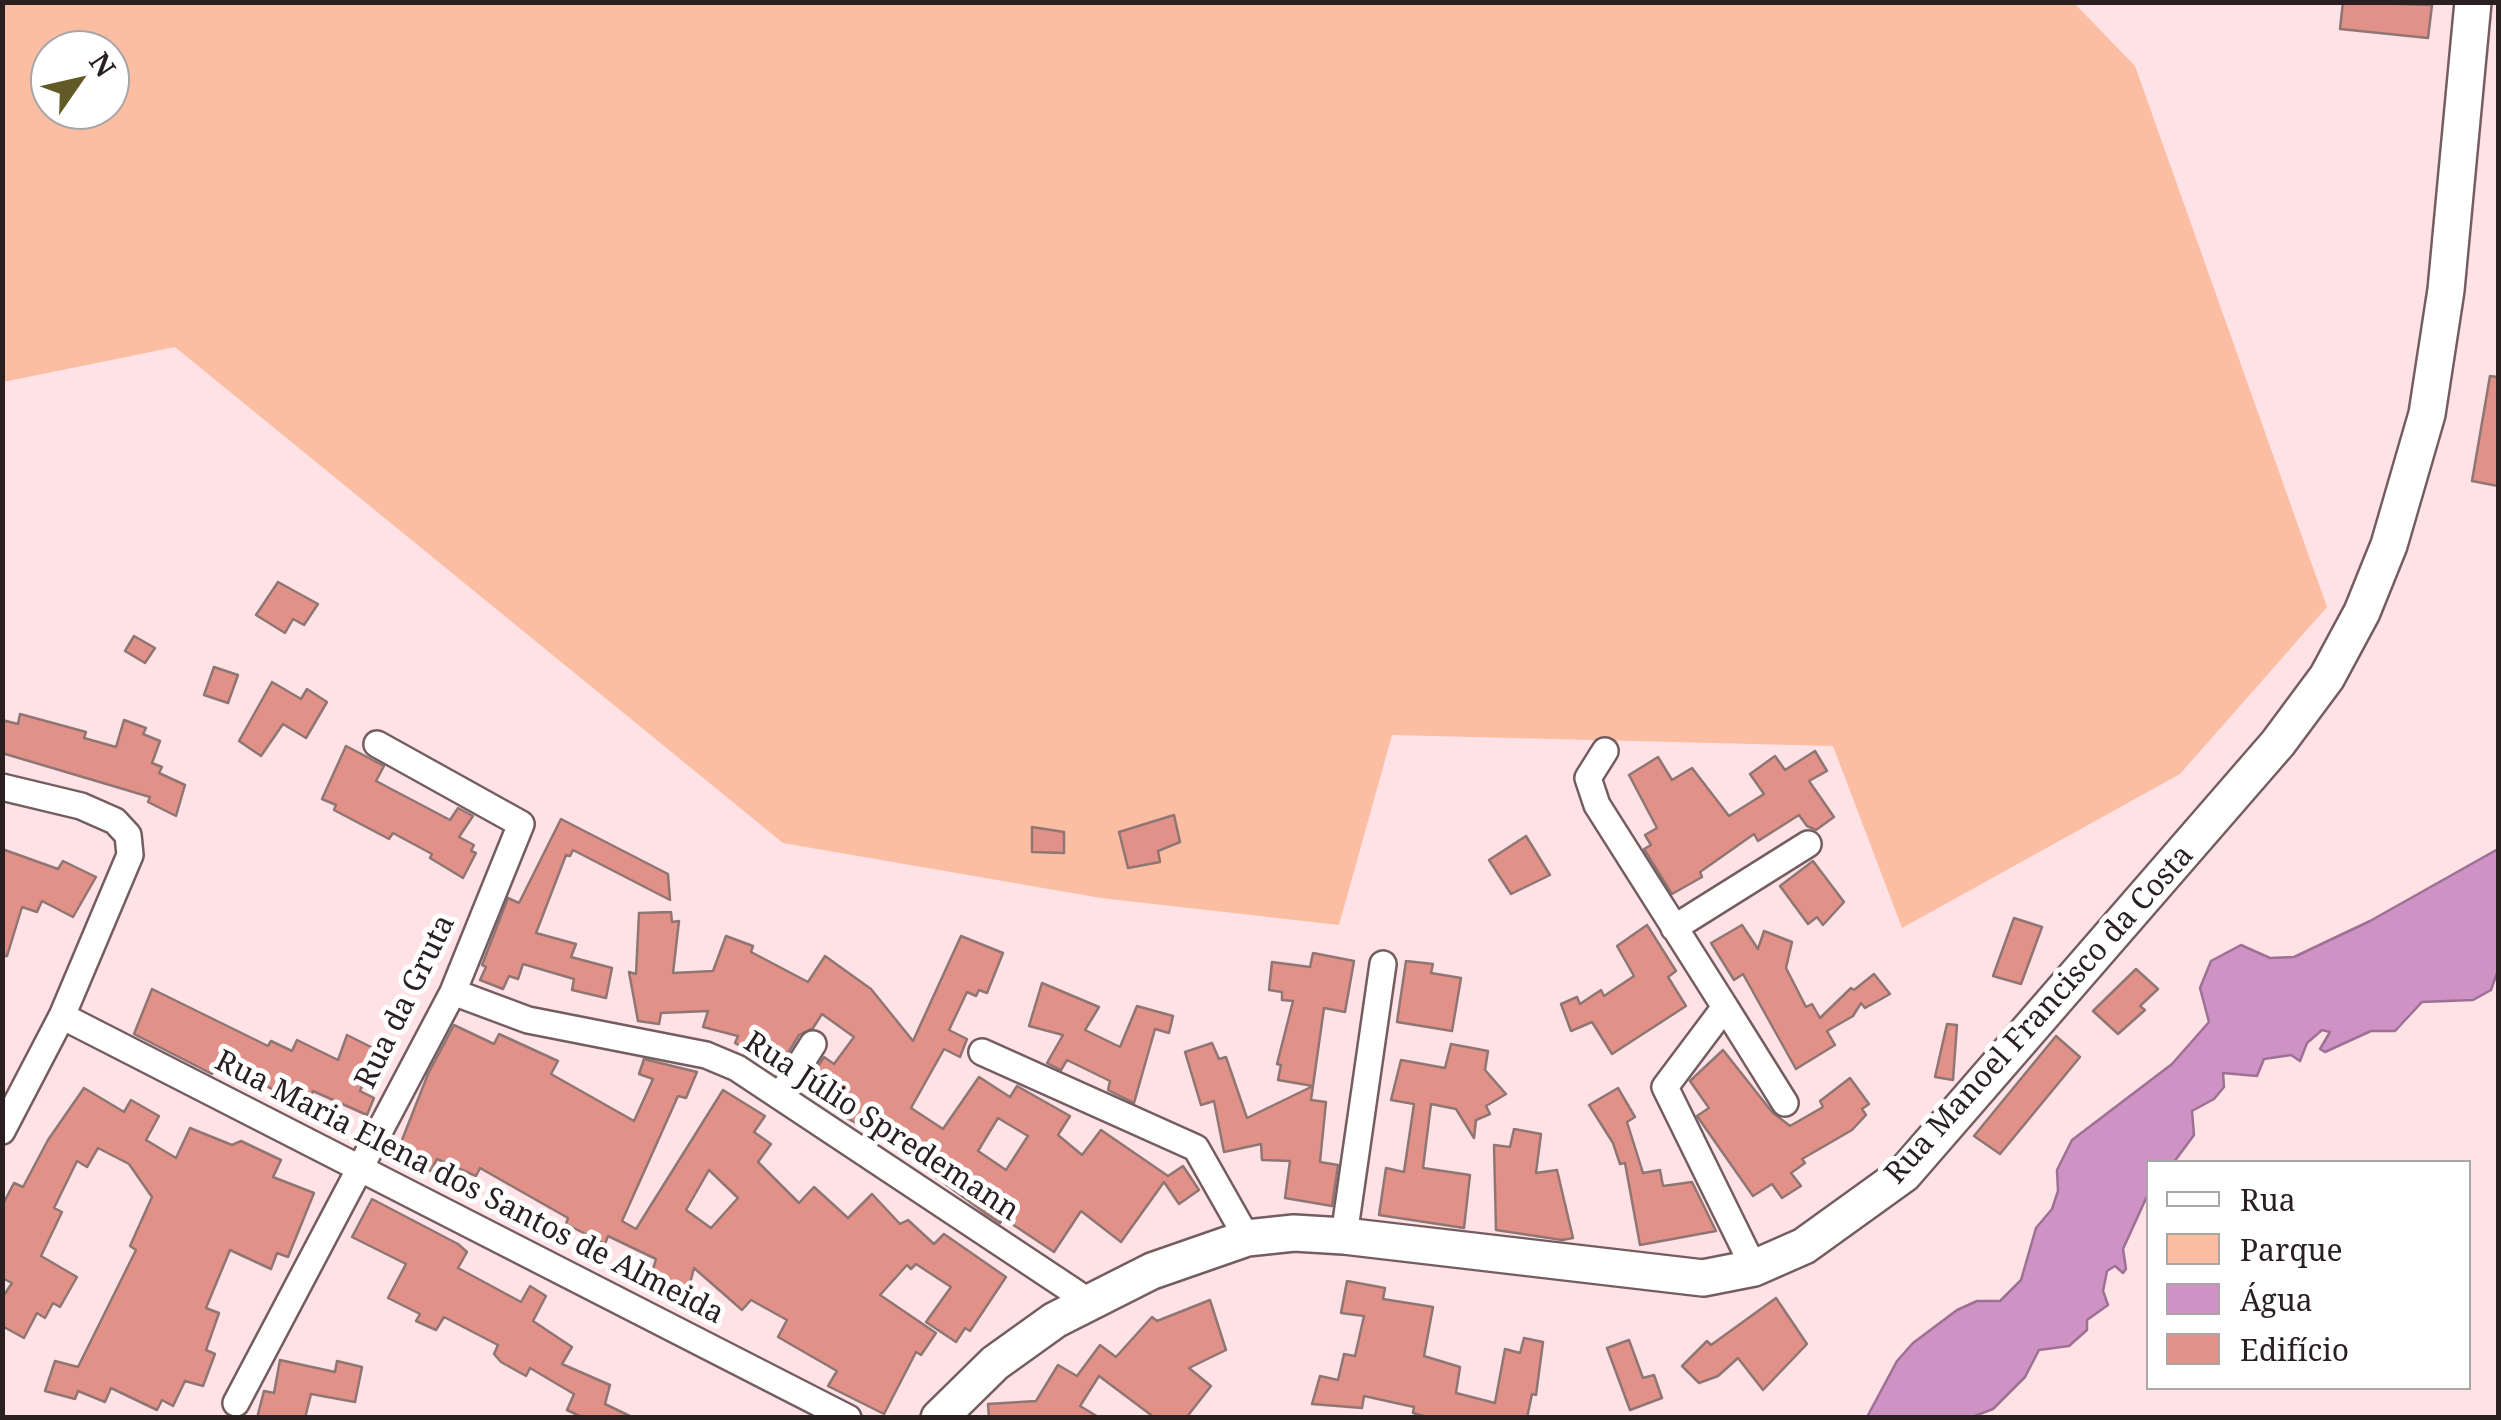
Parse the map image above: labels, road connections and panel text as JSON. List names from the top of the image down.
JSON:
{
  "streets": {
    "main road": ["Rua Manoel Francisco da Costa"],
    "street": ["Rua da Gruta", "Rua Júlio Spredemann", "Rua Maria Elena dos Santos de Almeida"]
  },
  "crossings": [
    ["Rua da Gruta", "Rua Júlio Spredemann"],
    ["Rua da Gruta", "Rua Maria Elena dos Santos de Almeida"],
    ["Rua Manoel Francisco da Costa", "Rua Júlio Spredemann"]
  ],
  "legend": [
    "Rua",
    "Parque",
    "Água",
    "Edifício"
  ],
  "north": "top right"
}
